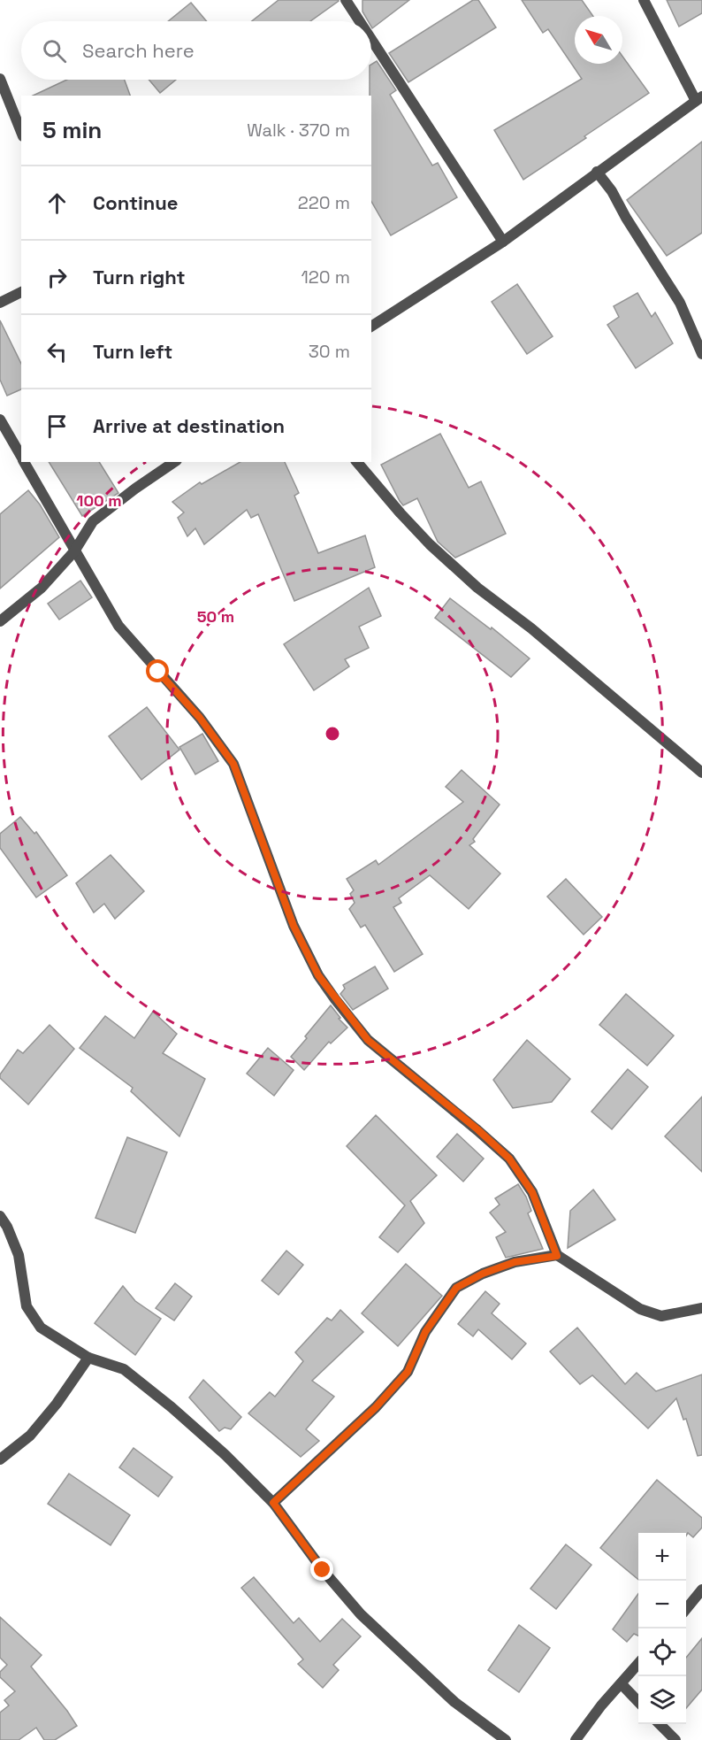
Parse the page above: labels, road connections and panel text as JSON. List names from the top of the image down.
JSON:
{
  "north": "top left",
  "page": {
    "search": "Search here",
    "heading": ["5 min", "Walk · 370 m"],
    "list": [
      ["Continue", "220 m"],
      ["Turn right", "120 m"],
      ["Turn left", "30 m"],
      "Arrive at destination"
    ],
    "map_buttons": ["+", "−"]
  },
  "rings": ["100 m", "50 m"]
}
